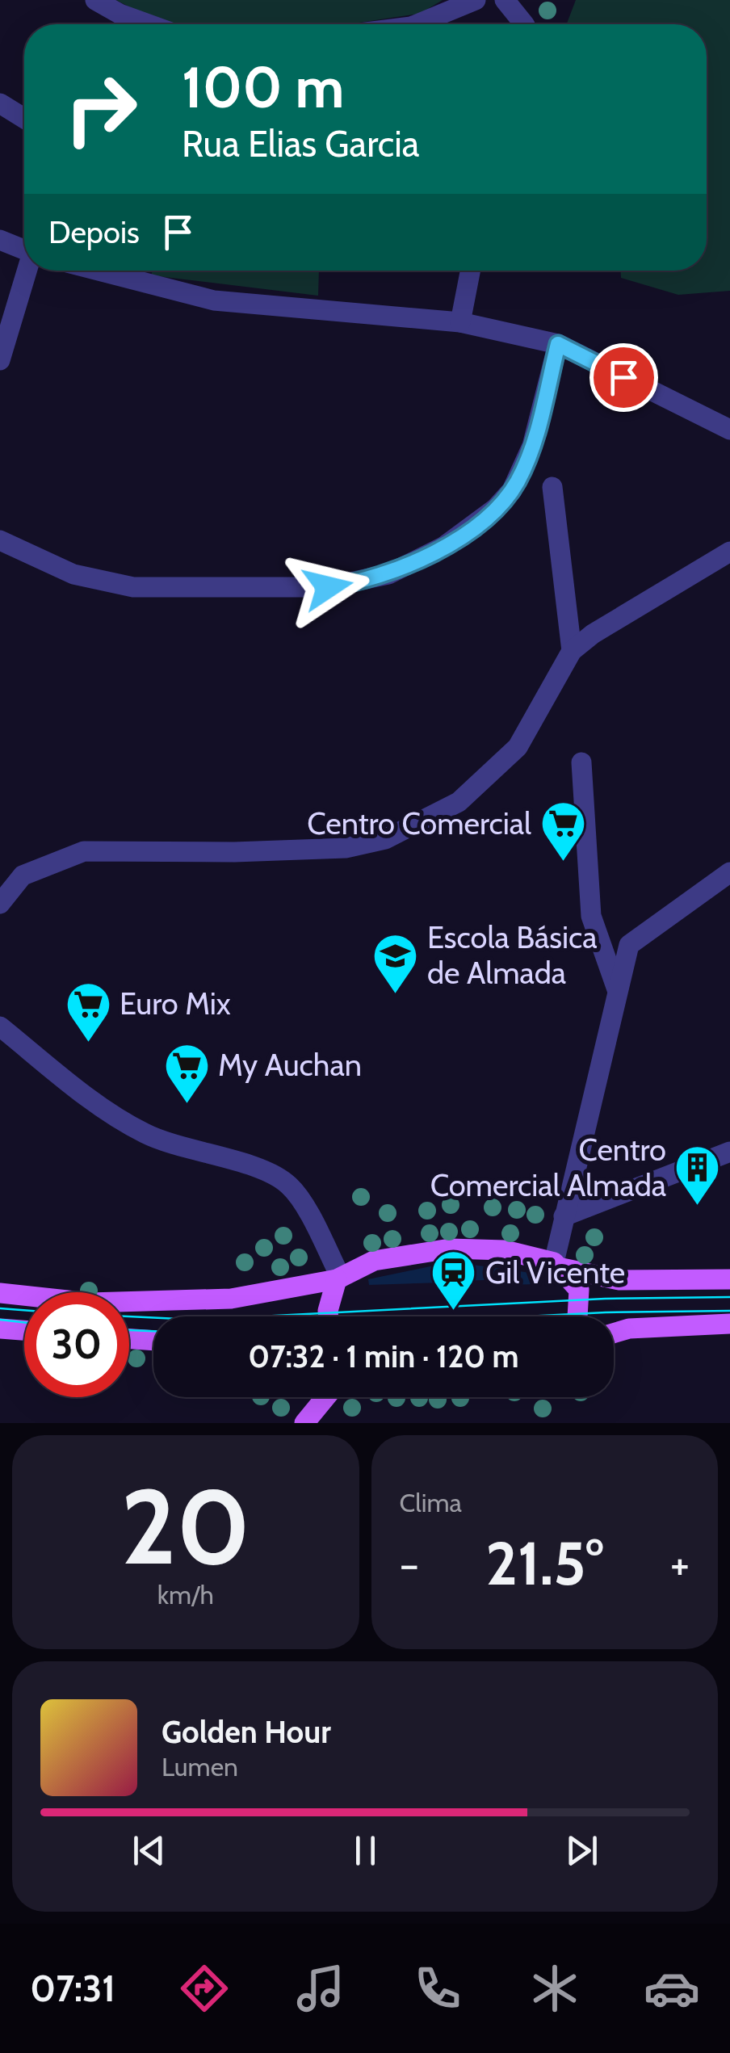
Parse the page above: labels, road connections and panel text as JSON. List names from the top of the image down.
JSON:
{
  "places": {
    "supermarket": ["Centro Comercial", "Euro Mix", "My Auchan"],
    "school or university": ["Escola Básica de Almada"],
    "building": ["Centro Comercial Almada"],
    "station": ["Gil Vicente"]
  },
  "page": {
    "turn": ["100 m", "Rua Elias Garcia"],
    "then": "Depois",
    "limit": "30",
    "trip": "07:32 · 1 min · 120 m",
    "tile": [
      ["20", "km/h"],
      "Clima"
    ],
    "heat": ["−", "21.5°", "+"],
    "song": ["Golden Hour", "Lumen"],
    "tabs": "07:31"
  }
}
